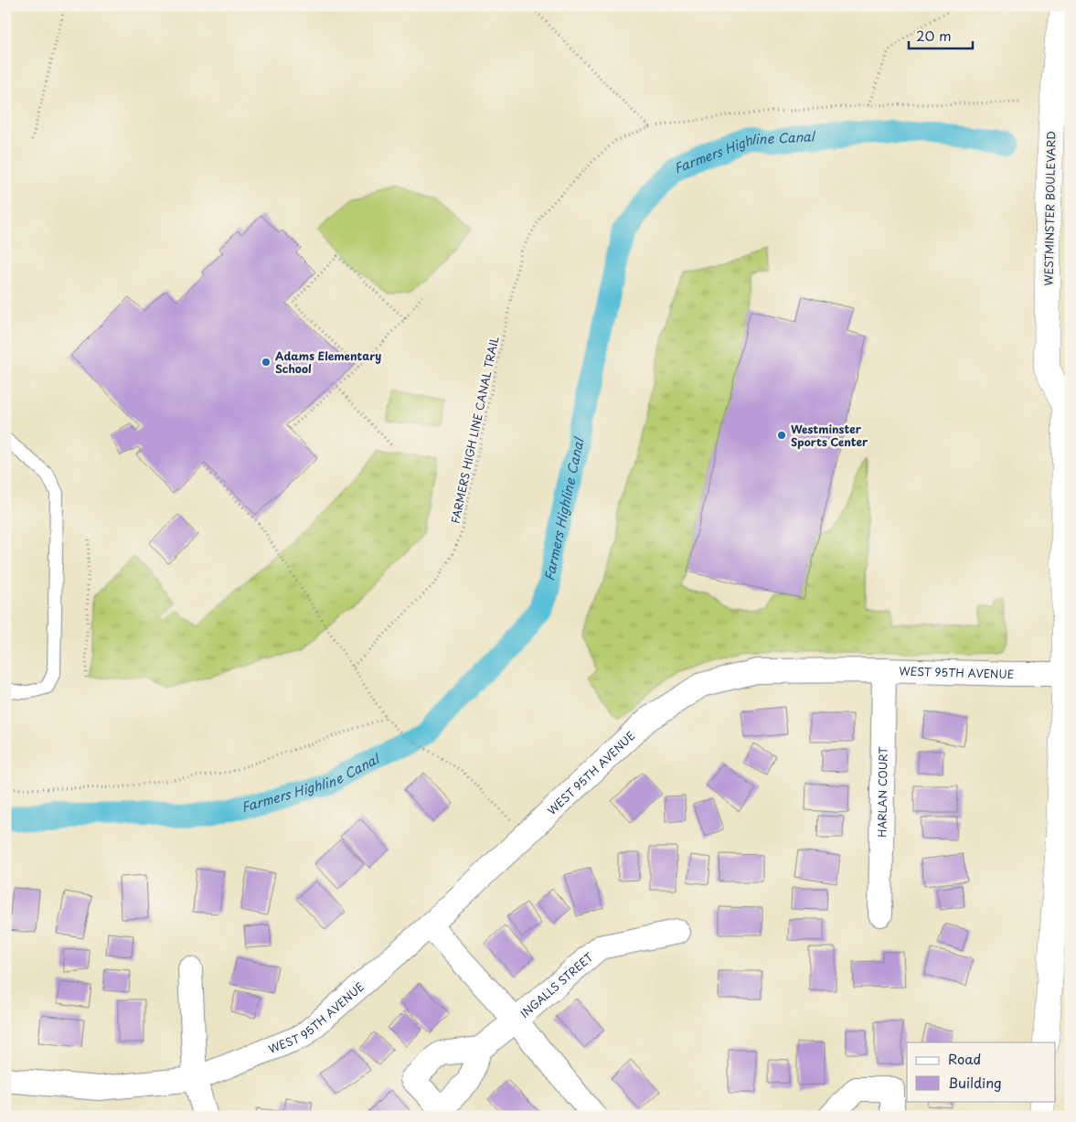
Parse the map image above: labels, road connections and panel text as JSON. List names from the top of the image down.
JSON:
{
  "streets": {
    "street": [
      "WESTMINSTER BOULEVARD",
      "WEST 95TH AVENUE",
      "HARLAN COURT",
      "INGALLS STREET"
    ],
    "path": ["FARMERS HIGH LINE CANAL TRAIL"]
  },
  "crossings": [
    ["WESTMINSTER BOULEVARD", "WEST 95TH AVENUE"],
    ["WEST 95TH AVENUE", "HARLAN COURT"],
    ["WEST 95TH AVENUE", "INGALLS STREET"]
  ],
  "water": ["Farmers Highline Canal"],
  "places": ["Adams Elementary School", "Westminster Sports Center"],
  "legend": ["Road", "Building"],
  "scale_bar": "20 m"
}
